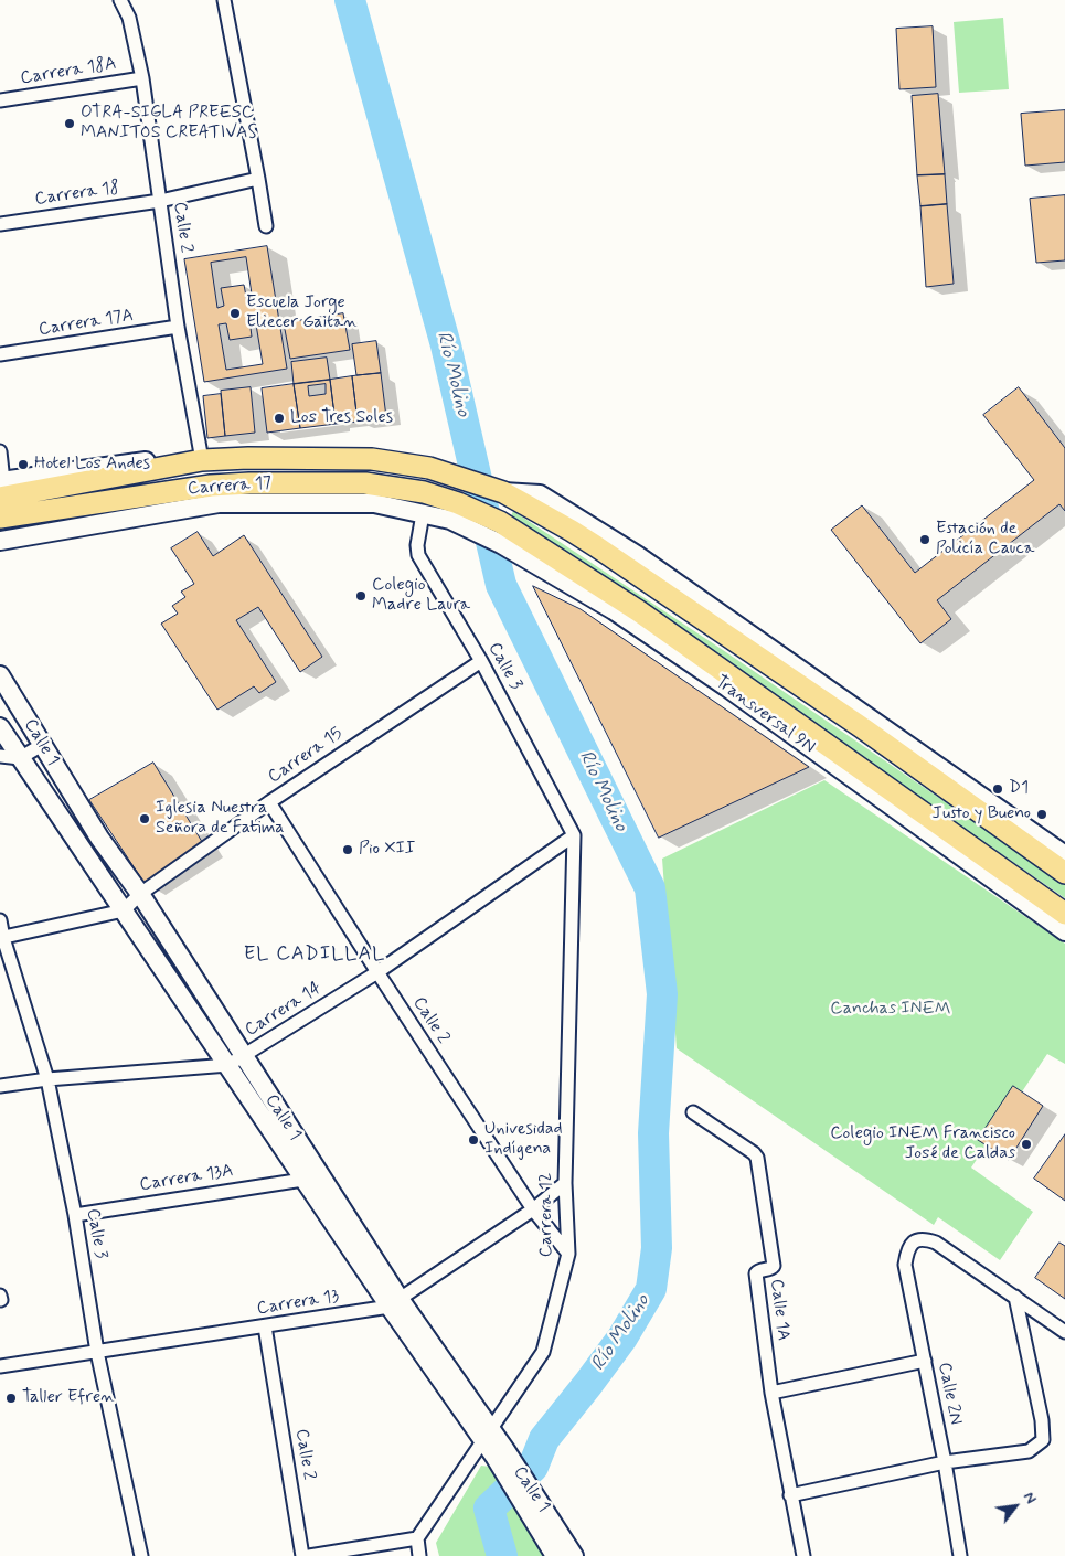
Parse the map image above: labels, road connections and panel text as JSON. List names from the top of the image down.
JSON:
{
  "streets": {
    "main road": ["Carrera 17", "Transversal 9N", "Calle 1"],
    "street": [
      "Carrera 18A",
      "Carrera 18",
      "Calle 2",
      "Carrera 17A",
      "Calle 3",
      "Carrera 15",
      "Carrera 14",
      "Carrera 13A",
      "Carrera 12",
      "Carrera 13",
      "Calle 1A",
      "Calle 2N"
    ]
  },
  "crossings": [
    ["Carrera 18A", "Calle 2"],
    ["Carrera 18", "Calle 2"],
    ["Calle 2", "Carrera 17A"],
    ["Calle 2", "Carrera 17"],
    ["Calle 2", "Carrera 15"],
    ["Calle 2", "Carrera 14"],
    ["Calle 2", "Carrera 12"],
    ["Calle 2", "Carrera 13"],
    ["Carrera 17", "Calle 3"],
    ["Carrera 17", "Transversal 9N"],
    ["Calle 3", "Carrera 15"],
    ["Calle 3", "Carrera 14"],
    ["Calle 3", "Carrera 13A"],
    ["Calle 3", "Carrera 12"],
    ["Calle 3", "Carrera 13"],
    ["Calle 1", "Carrera 15"],
    ["Calle 1", "Carrera 14"],
    ["Calle 1", "Carrera 13A"],
    ["Calle 1", "Carrera 12"],
    ["Calle 1", "Carrera 13"],
    ["Carrera 14", "Carrera 12"],
    ["Carrera 12", "Carrera 13"]
  ],
  "districts": ["EL CADILLAL"],
  "water": ["Río Molino"],
  "parks": ["Canchas INEM"],
  "places": [
    "OTRA-SIGLA PREESC MANITOS CREATIVAS",
    "Escuela Jorge Eliecer Gaitan",
    "Los Tres Soles",
    "Hotel Los Andes",
    "Estación de Policía Cauca",
    "Colegio Madre Laura",
    "D1",
    "Justo y Bueno",
    "Iglesia Nuestra Señora de Fatima",
    "Pio XII",
    "Univesidad Indígena",
    "Colegio INEM Francisco José de Caldas",
    "Taller Efren"
  ],
  "north": "top right"
}
